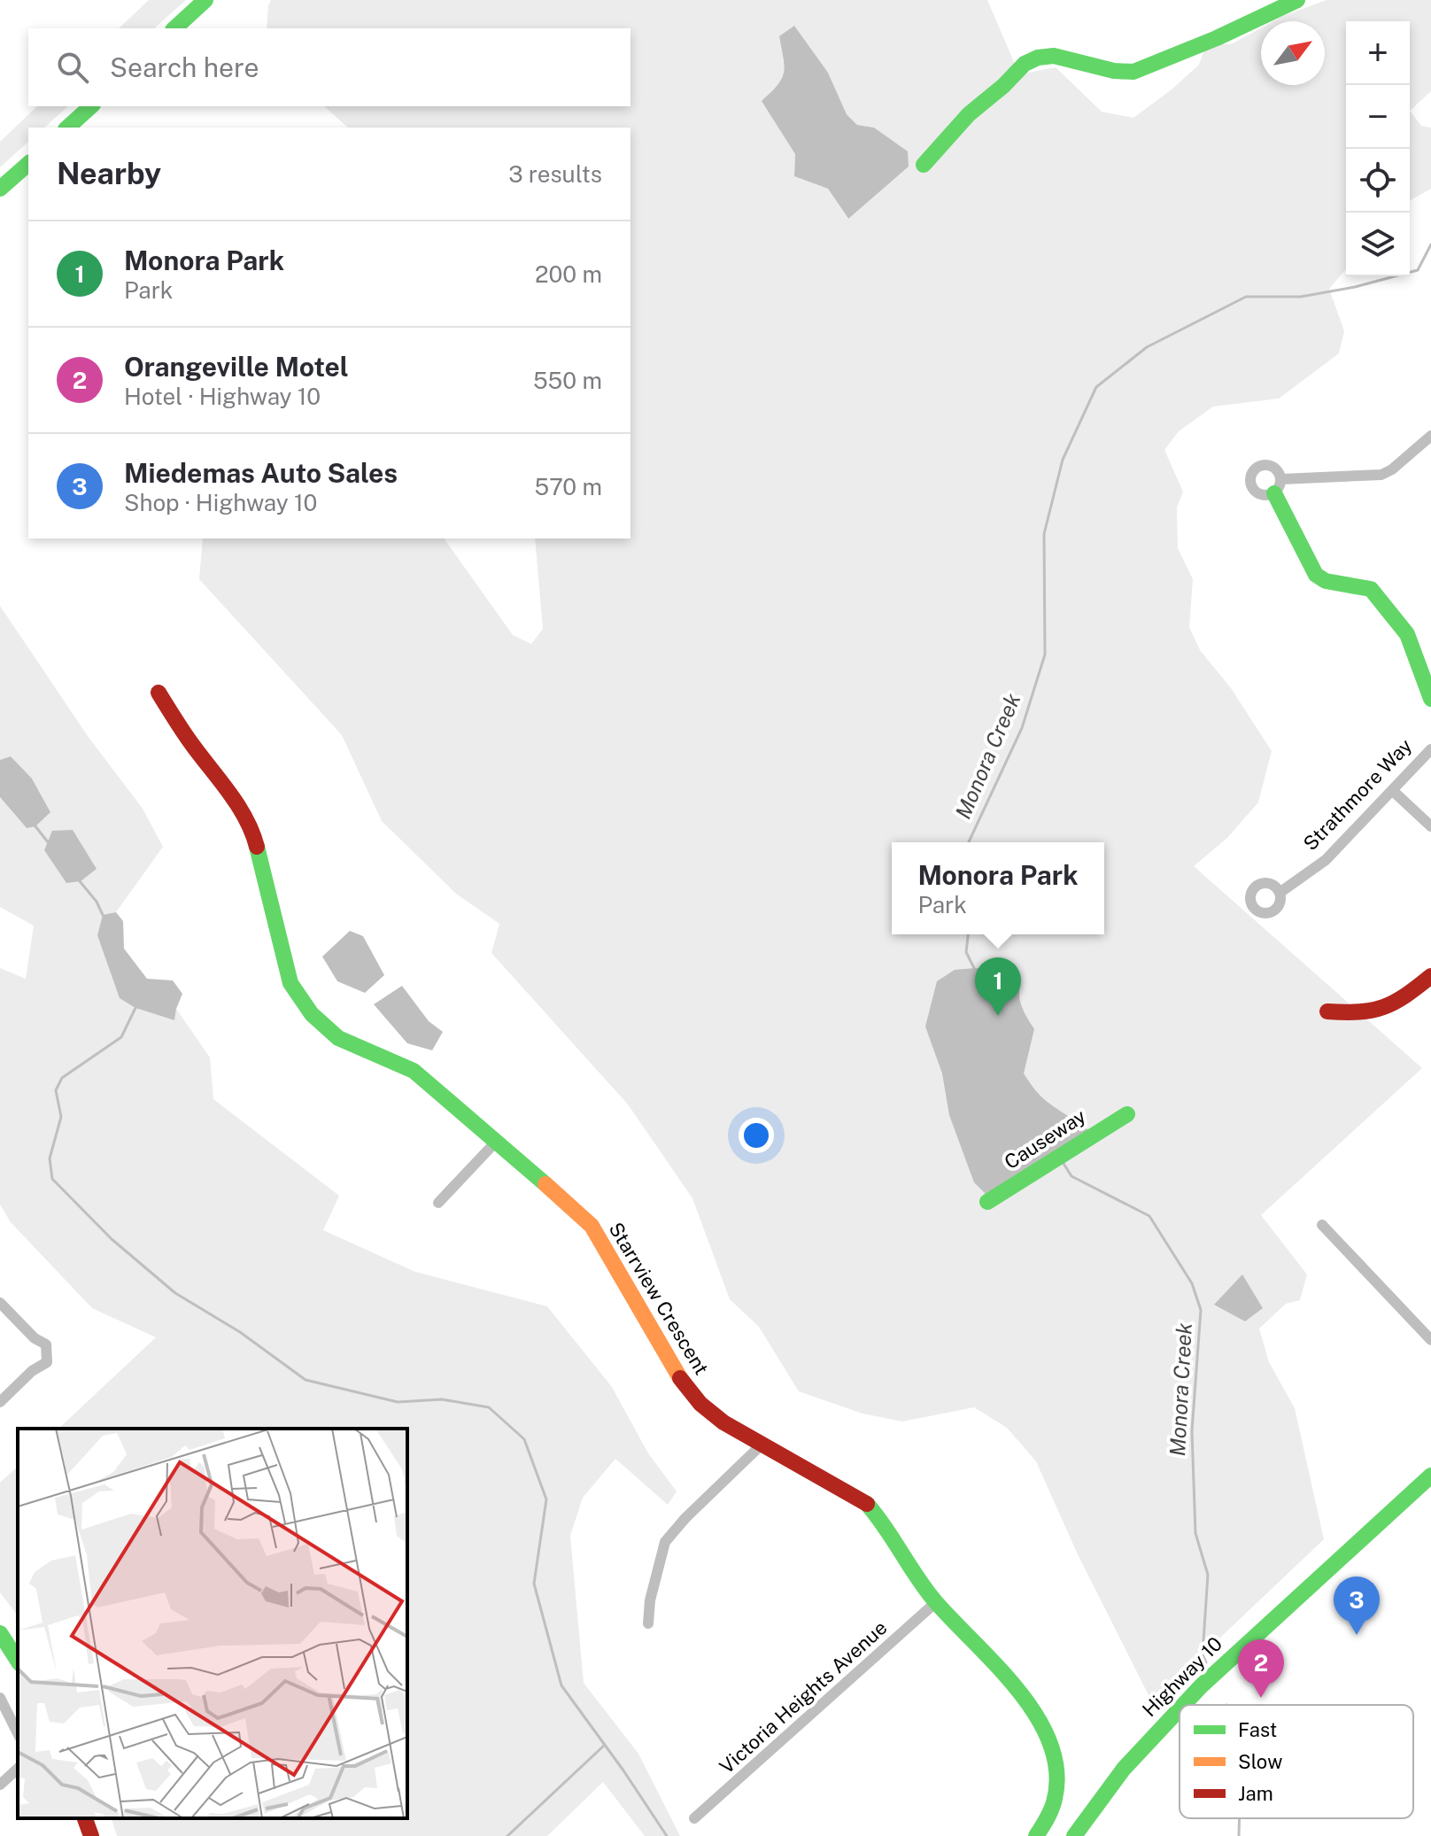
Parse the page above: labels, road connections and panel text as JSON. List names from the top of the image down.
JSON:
{
  "streets": {
    "main road": ["Causeway", "Starrview Crescent", "Highway 10"],
    "street": ["Strathmore Way", "Victoria Heights Avenue"]
  },
  "crossings": [
    ["Starrview Crescent", "Victoria Heights Avenue"]
  ],
  "water": ["Monora Creek"],
  "legend": ["Fast", "Slow", "Jam"],
  "north": "top right",
  "page": {
    "map_buttons": ["+", "−"],
    "search": "Search here",
    "heading": ["Nearby", "3 results"],
    "list": [
      {
        "mark": "1",
        "name": "Monora Park",
        "note": "Park",
        "value": "200 m"
      },
      {
        "mark": "2",
        "name": "Orangeville Motel",
        "note": "Hotel · Highway 10",
        "value": "550 m"
      },
      {
        "mark": "3",
        "name": "Miedemas Auto Sales",
        "note": "Shop · Highway 10",
        "value": "570 m"
      }
    ],
    "popup": ["Monora Park", "Park"],
    "pins": ["1", "3", "2"]
  }
}
